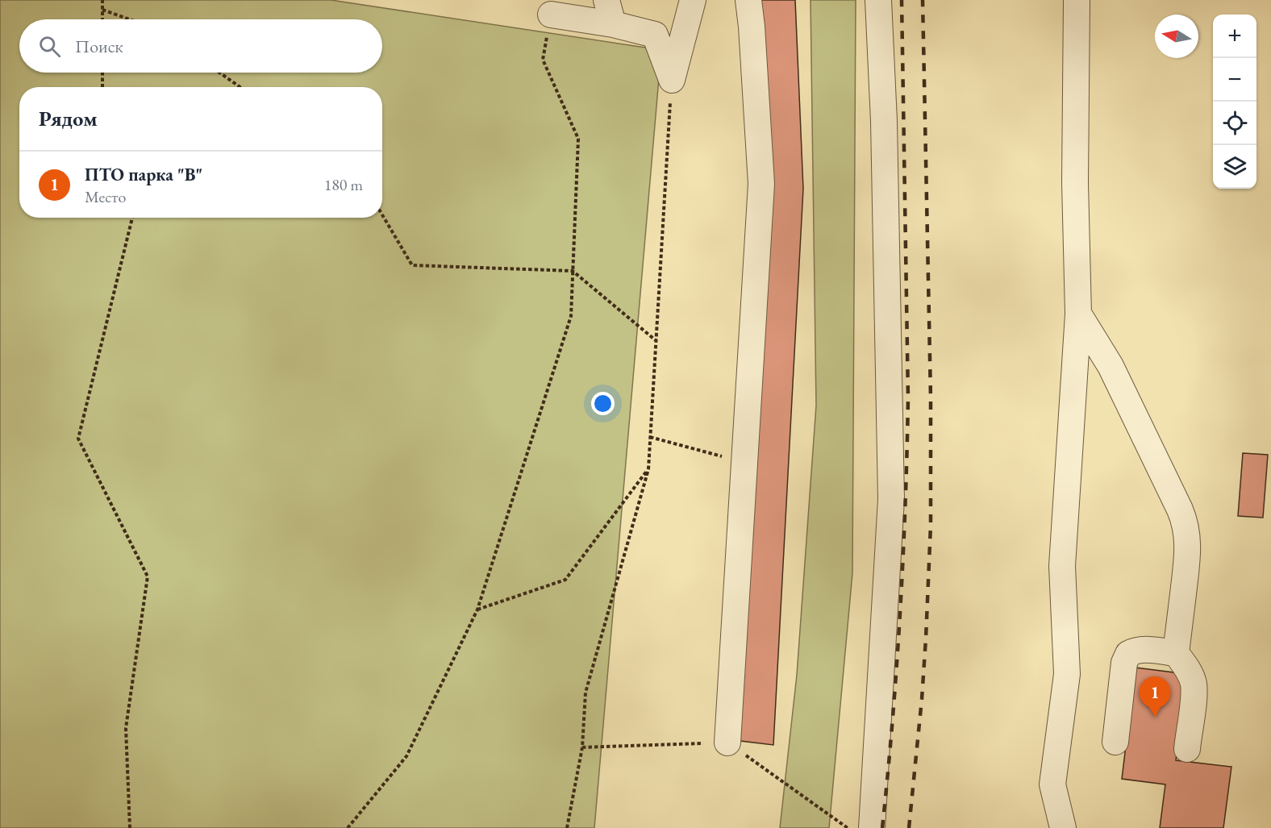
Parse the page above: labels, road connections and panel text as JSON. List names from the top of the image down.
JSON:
{
  "north": "left",
  "page": {
    "map_buttons": ["+", "−"],
    "search": "Поиск",
    "heading": "Рядом",
    "list": [
      {
        "mark": "1",
        "name": "ПТО парка \"В\"",
        "note": "Место",
        "value": "180 m"
      }
    ],
    "pins": "1"
  }
}
